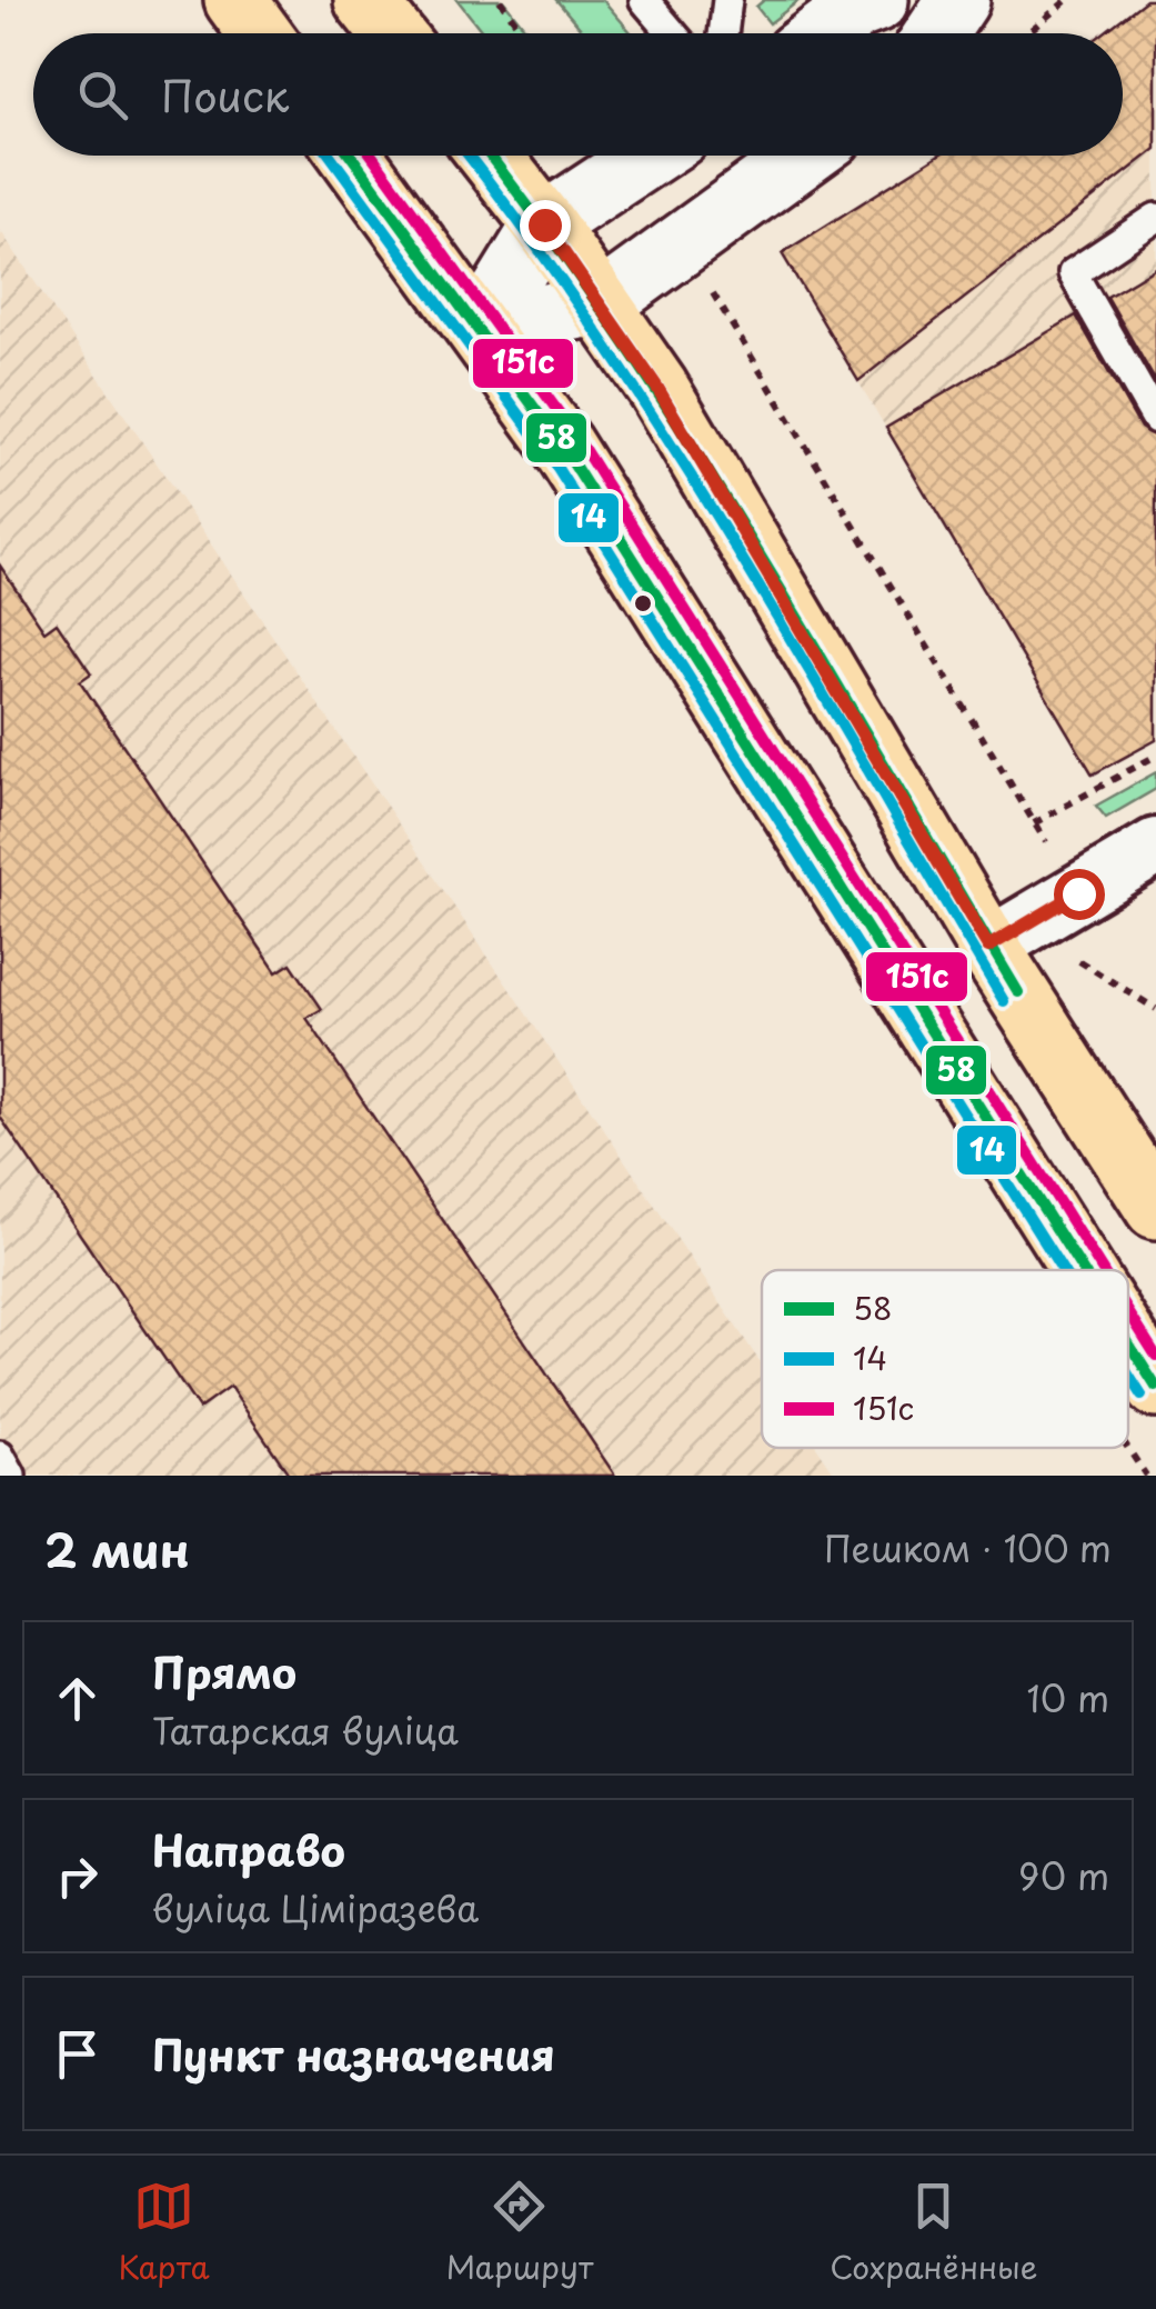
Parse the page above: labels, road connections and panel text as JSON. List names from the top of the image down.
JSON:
{
  "lines": ["transit line 58", "transit line 14", "transit line 151с"],
  "legend": ["58", "14", "151с"],
  "page": {
    "search": "Поиск",
    "heading": ["2 мин", "Пешком · 100 m"],
    "list": [
      ["Прямо", "Татарская вуліца", "10 m"],
      ["Направо", "вуліца Ціміразева", "90 m"],
      "Пункт назначения"
    ],
    "nav": ["Карта", "Маршрут", "Сохранённые"]
  }
}
